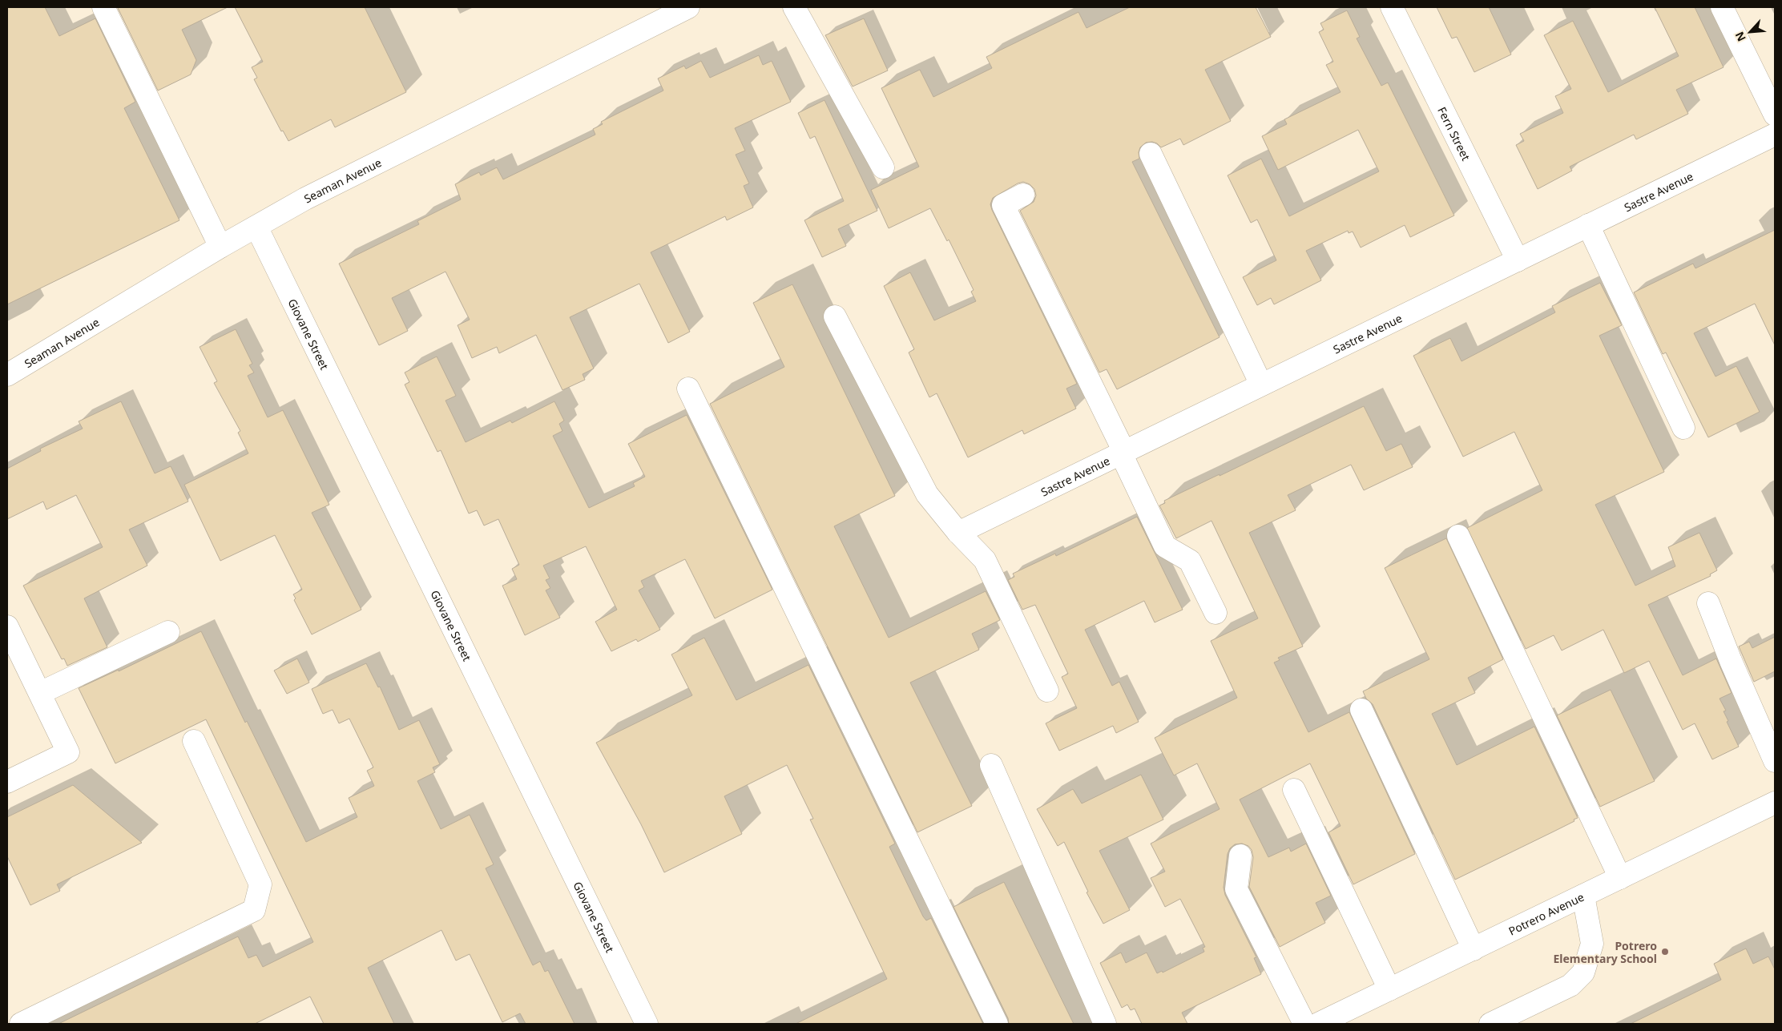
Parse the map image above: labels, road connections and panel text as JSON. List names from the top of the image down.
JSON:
{
  "streets": {
    "street": [
      "Fern Street",
      "Seaman Avenue",
      "Sastre Avenue",
      "Giovane Street",
      "Potrero Avenue"
    ]
  },
  "crossings": [
    ["Fern Street", "Sastre Avenue"],
    ["Seaman Avenue", "Giovane Street"]
  ],
  "places": ["Potrero Elementary School"],
  "north": "bottom left"
}
